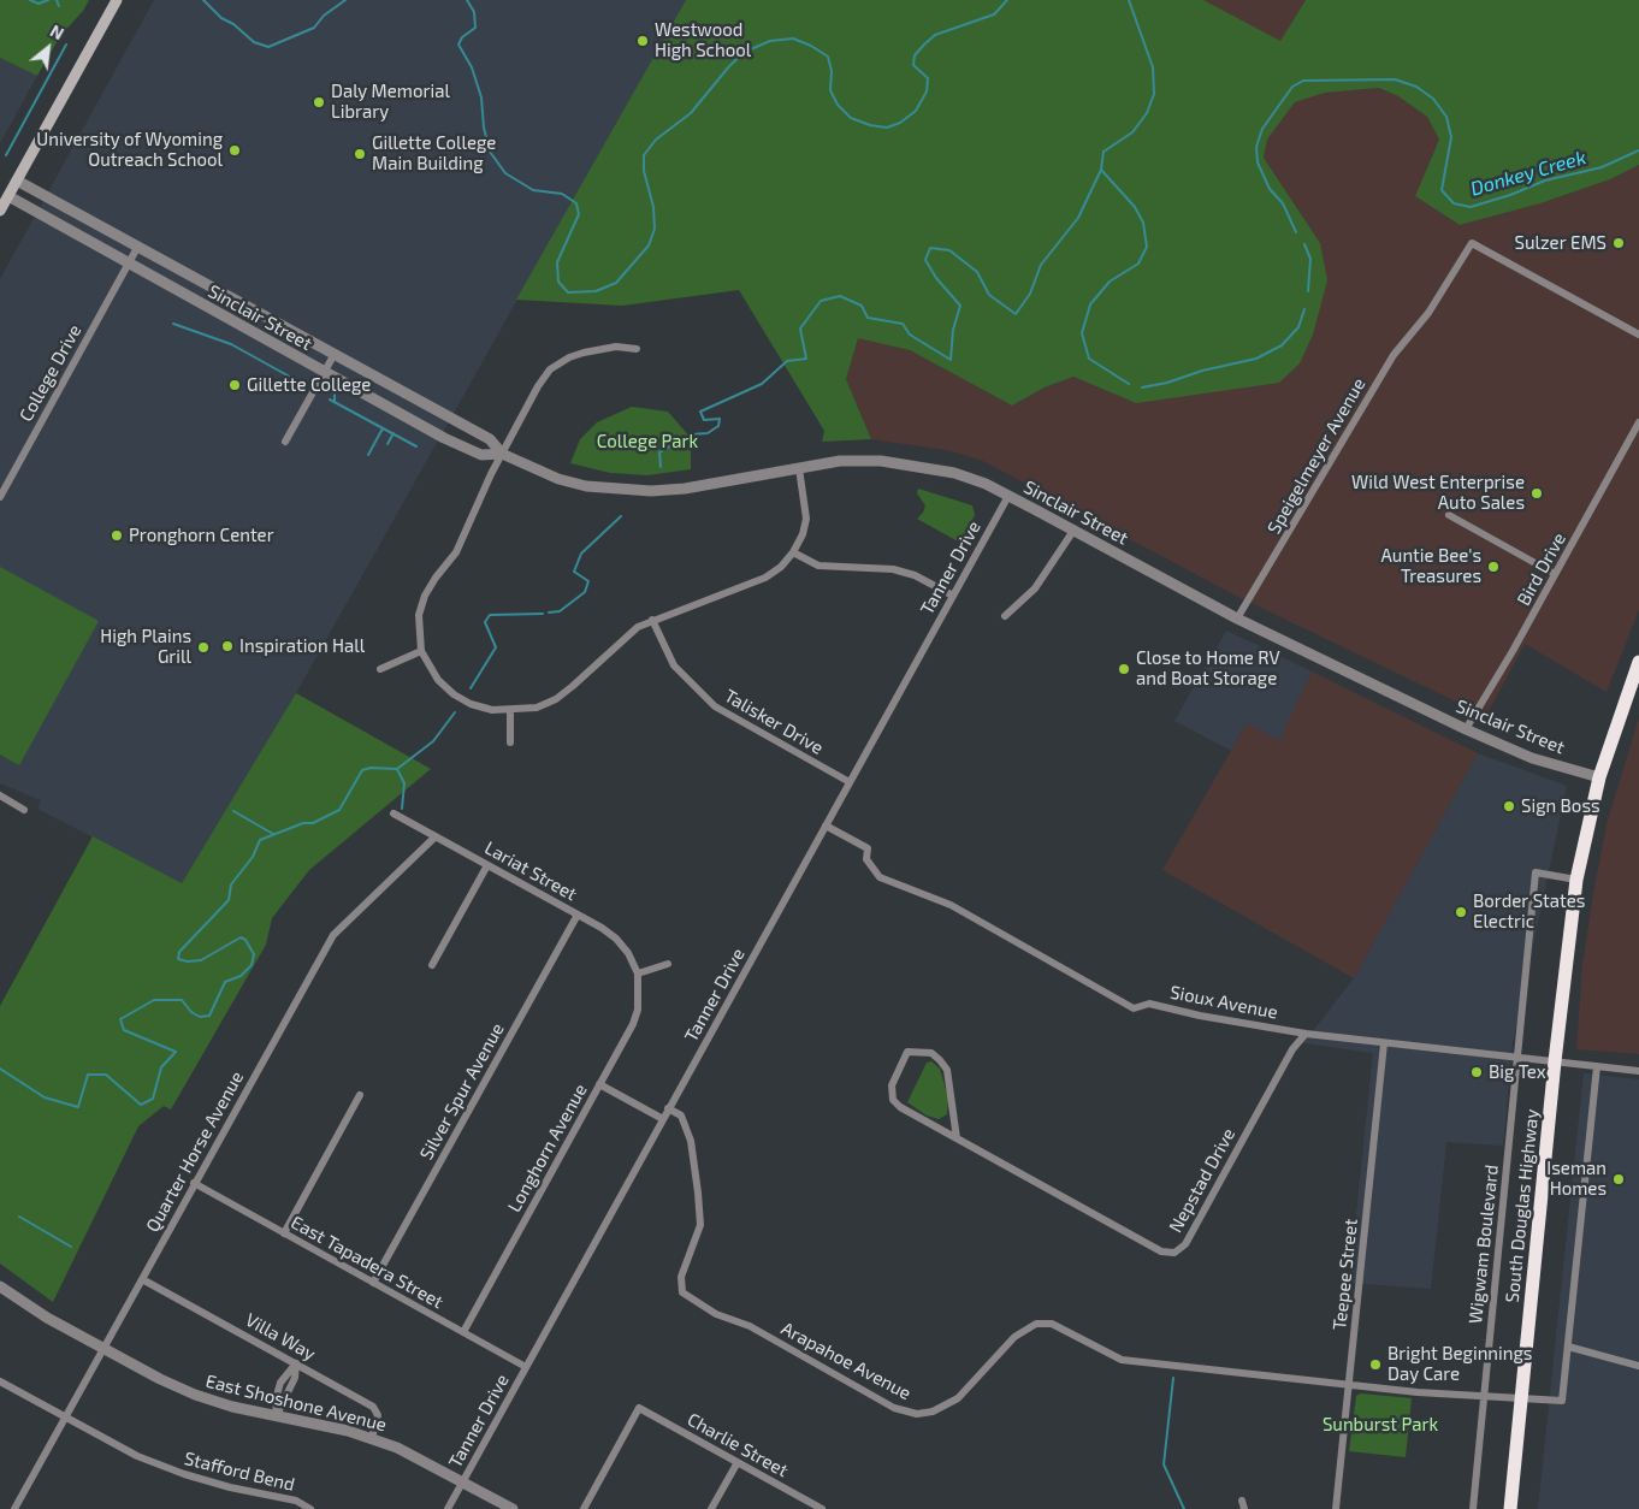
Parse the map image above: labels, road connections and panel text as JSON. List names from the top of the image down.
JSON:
{
  "streets": {
    "highway": ["South Douglas Highway"],
    "street": [
      "Sinclair Street",
      "College Drive",
      "Speigelmeyer Avenue",
      "Tanner Drive",
      "Bird Drive",
      "Talisker Drive",
      "Lariat Street",
      "Sioux Avenue",
      "Silver Spur Avenue",
      "Longhorn Avenue",
      "Quarter Horse Avenue",
      "Nepstad Drive",
      "Wigwam Boulevard",
      "East Tapadera Street",
      "Teepee Street",
      "Villa Way",
      "Arapahoe Avenue",
      "East Shoshone Avenue",
      "Charlie Street",
      "Stafford Bend"
    ]
  },
  "crossings": [
    ["Sinclair Street", "College Drive"],
    ["Sinclair Street", "Speigelmeyer Avenue"],
    ["Sinclair Street", "Tanner Drive"],
    ["Sinclair Street", "Bird Drive"],
    ["Sinclair Street", "South Douglas Highway"],
    ["Tanner Drive", "Talisker Drive"],
    ["Tanner Drive", "Sioux Avenue"],
    ["Tanner Drive", "East Tapadera Street"],
    ["Tanner Drive", "Arapahoe Avenue"],
    ["Tanner Drive", "East Shoshone Avenue"],
    ["Lariat Street", "Silver Spur Avenue"],
    ["Lariat Street", "Longhorn Avenue"],
    ["Lariat Street", "Quarter Horse Avenue"],
    ["Sioux Avenue", "Nepstad Drive"],
    ["Sioux Avenue", "South Douglas Highway"],
    ["Sioux Avenue", "Wigwam Boulevard"],
    ["Sioux Avenue", "Teepee Street"],
    ["Silver Spur Avenue", "East Tapadera Street"],
    ["Longhorn Avenue", "East Tapadera Street"],
    ["Quarter Horse Avenue", "East Tapadera Street"],
    ["Quarter Horse Avenue", "Villa Way"],
    ["Quarter Horse Avenue", "East Shoshone Avenue"],
    ["Quarter Horse Avenue", "Stafford Bend"],
    ["South Douglas Highway", "Wigwam Boulevard"],
    ["South Douglas Highway", "Arapahoe Avenue"],
    ["Wigwam Boulevard", "Arapahoe Avenue"],
    ["Teepee Street", "Arapahoe Avenue"],
    ["Villa Way", "East Shoshone Avenue"]
  ],
  "water": ["Donkey Creek"],
  "parks": ["College Park", "Sunburst Park"],
  "places": [
    "Westwood High School",
    "Daly Memorial Library",
    "University of Wyoming Outreach School",
    "Gillette College Main Building",
    "Sulzer EMS",
    "Gillette College",
    "Wild West Enterprise Auto Sales",
    "Pronghorn Center",
    "Auntie Bee's Treasures",
    "Inspiration Hall",
    "High Plains Grill",
    "Close to Home RV and Boat Storage",
    "Sign Boss",
    "Border States Electric",
    "Big Tex",
    "Iseman Homes",
    "Bright Beginnings Day Care"
  ],
  "north": "top right"
}
